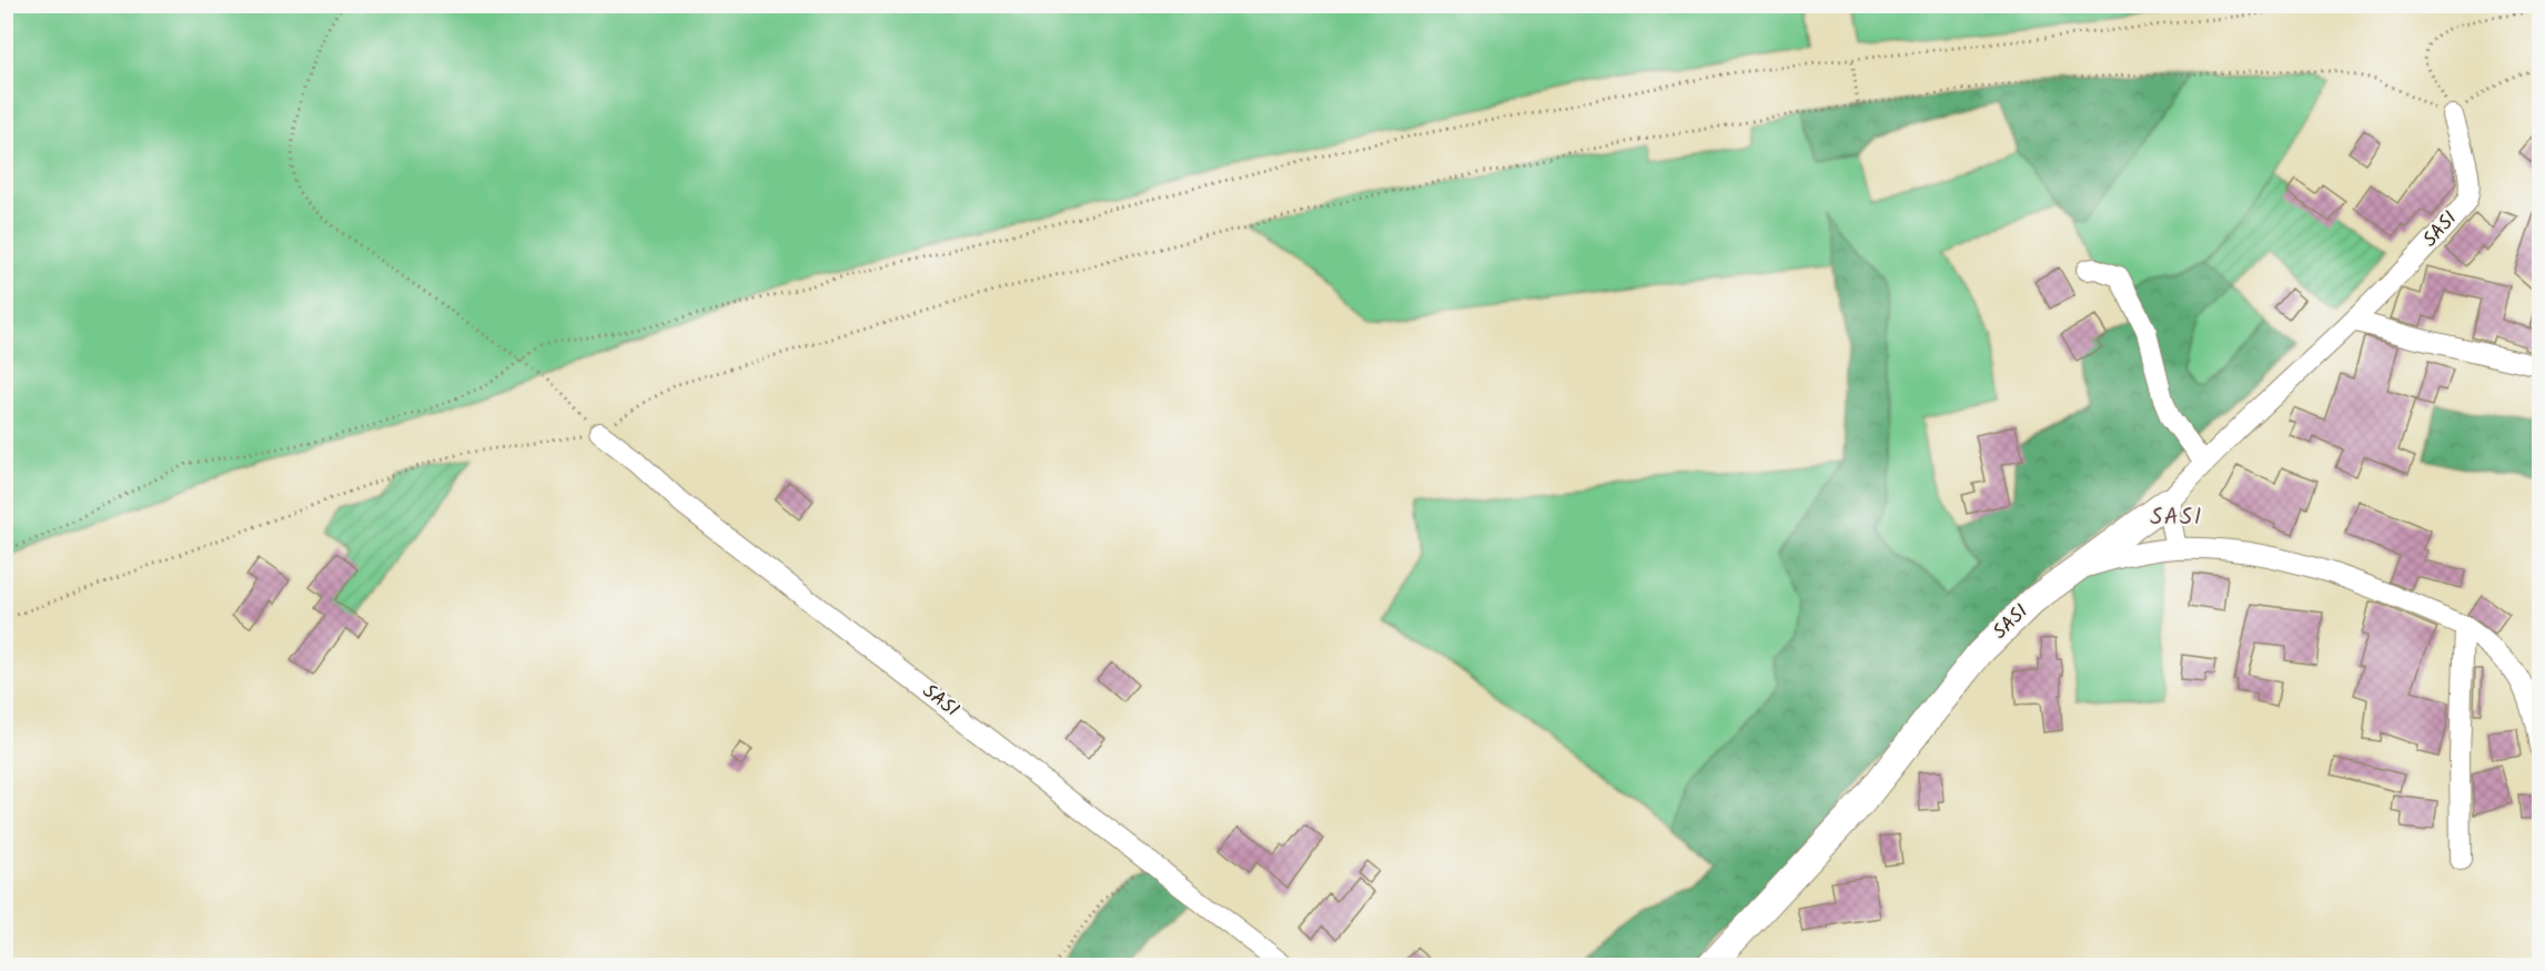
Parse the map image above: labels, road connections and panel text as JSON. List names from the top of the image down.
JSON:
{
  "streets": {
    "main road": ["SASI"]
  },
  "districts": ["SASI"]
}
